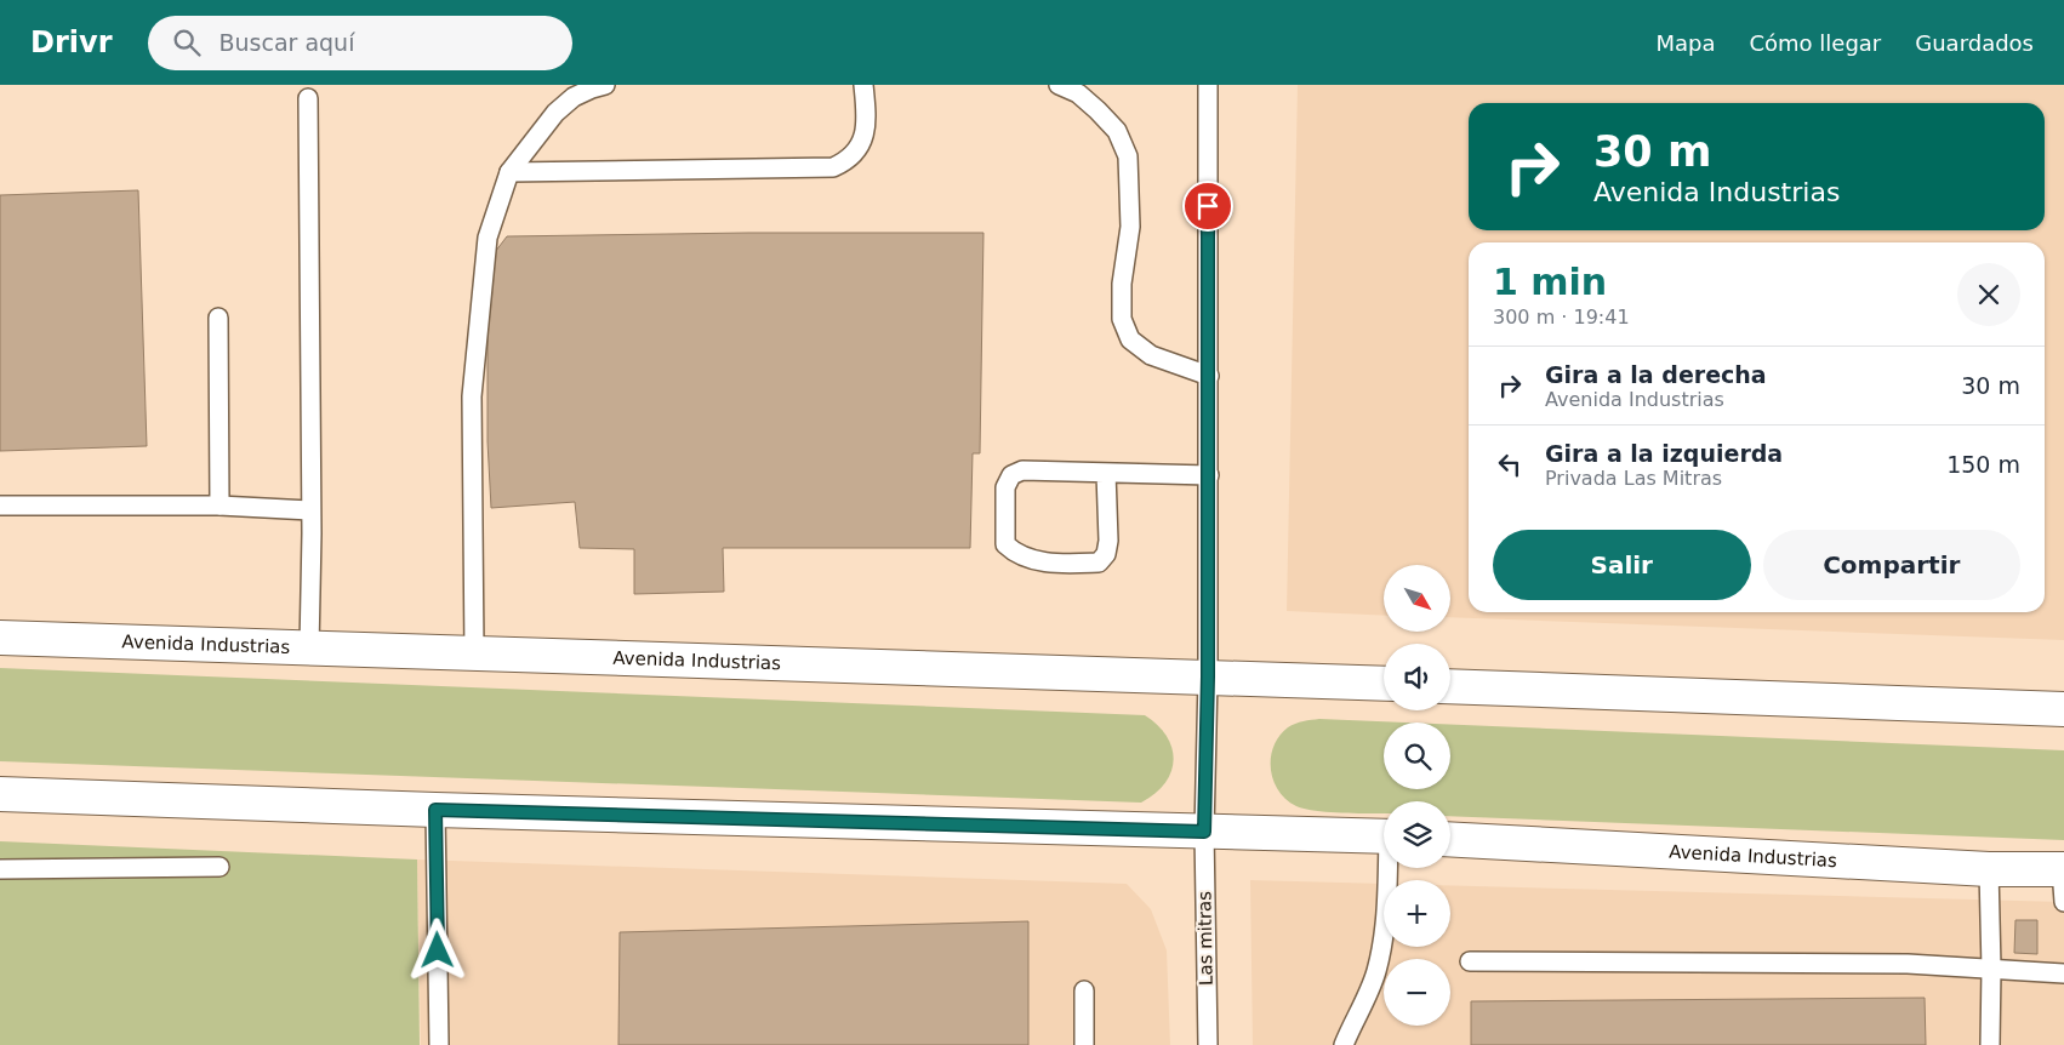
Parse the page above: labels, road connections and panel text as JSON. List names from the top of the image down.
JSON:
{
  "streets": {
    "street": ["Avenida Industrias"],
    "lane": ["Las mitras"]
  },
  "crossings": [
    ["Avenida Industrias", "Las mitras"]
  ],
  "north": "bottom right",
  "page": {
    "header": "Drivr",
    "search": "Buscar aquí",
    "nav": ["Mapa", "Cómo llegar", "Guardados"],
    "turn": ["30 m", "Avenida Industrias"],
    "heading": ["1 min", "300 m · 19:41"],
    "list": [
      {
        "name": "Gira a la derecha",
        "note": "Avenida Industrias",
        "value": "30 m"
      },
      {
        "name": "Gira a la izquierda",
        "note": "Privada Las Mitras",
        "value": "150 m"
      }
    ],
    "buttons": ["Salir", "Compartir"],
    "map_buttons": ["+", "−"]
  }
}
